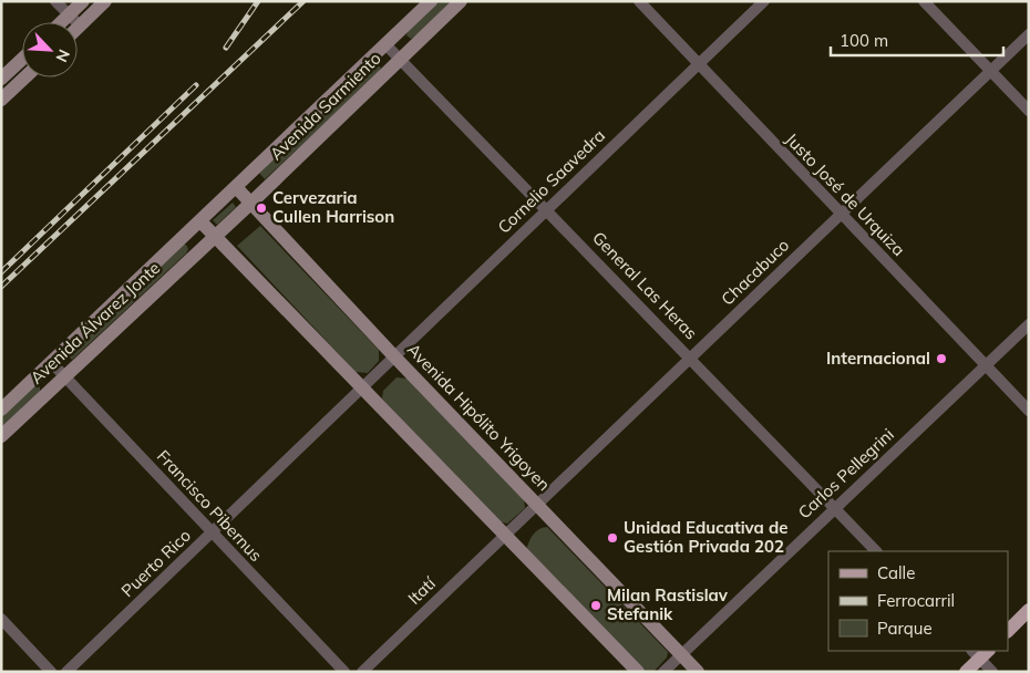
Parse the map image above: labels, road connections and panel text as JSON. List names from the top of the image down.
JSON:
{
  "streets": {
    "main road": ["Avenida Sarmiento", "Avenida Álvarez Jonte", "Avenida Hipólito Yrigoyen"],
    "street": [
      "Cornelio Saavedra",
      "Justo José de Urquiza",
      "Chacabuco",
      "General Las Heras",
      "Carlos Pellegrini",
      "Francisco Pibernus",
      "Puerto Rico",
      "Itatí"
    ]
  },
  "crossings": [
    ["Avenida Sarmiento", "General Las Heras"],
    ["Avenida Sarmiento", "Avenida Álvarez Jonte"],
    ["Avenida Sarmiento", "Avenida Hipólito Yrigoyen"],
    ["Cornelio Saavedra", "Justo José de Urquiza"],
    ["Cornelio Saavedra", "General Las Heras"],
    ["Cornelio Saavedra", "Avenida Hipólito Yrigoyen"],
    ["Cornelio Saavedra", "Puerto Rico"],
    ["Justo José de Urquiza", "Chacabuco"],
    ["Justo José de Urquiza", "Carlos Pellegrini"],
    ["Chacabuco", "General Las Heras"],
    ["Chacabuco", "Avenida Hipólito Yrigoyen"],
    ["Chacabuco", "Itatí"],
    ["General Las Heras", "Carlos Pellegrini"],
    ["Avenida Álvarez Jonte", "Francisco Pibernus"],
    ["Avenida Hipólito Yrigoyen", "Carlos Pellegrini"],
    ["Francisco Pibernus", "Puerto Rico"]
  ],
  "places": [
    "Cervezaria Cullen Harrison",
    "Internacional",
    "Unidad Educativa de Gestión Privada 202",
    "Milan Rastislav Stefanik"
  ],
  "legend": ["Calle", "Ferrocarril", "Parque"],
  "scale_bar": "100 m",
  "north": "bottom right"
}
